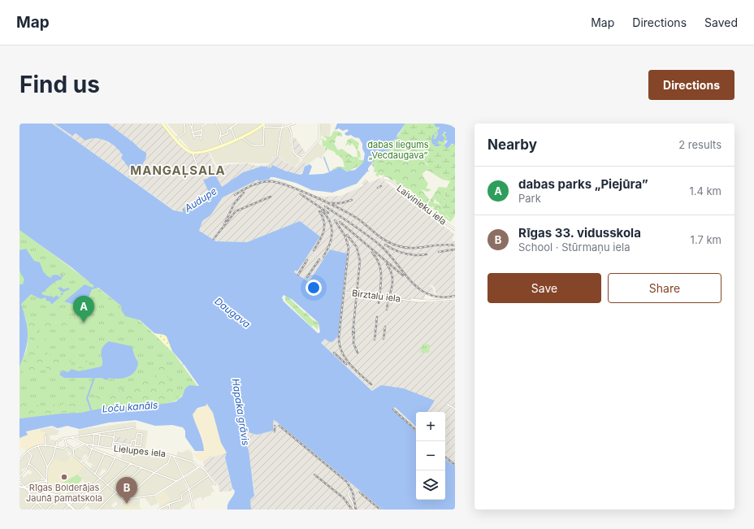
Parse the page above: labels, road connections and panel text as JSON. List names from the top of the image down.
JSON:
{
  "streets": {
    "street": ["Laivinieku iela", "Birztalu iela", "Lielupes iela"]
  },
  "districts": ["MANGAĻSALA"],
  "water": [
    "Audupe",
    "Daugava",
    "Loču kanāls",
    "Hapaka grāvis"
  ],
  "parks": ["dabas liegums „Vecdaugava”"],
  "places": ["Rīgas Bolderājas Jaunā pamatskola"],
  "page": {
    "header": "Map",
    "nav": ["Map", "Directions", "Saved"],
    "buttons": [
      "Directions",
      ["Save", "Share"]
    ],
    "title": "Find us",
    "heading": ["Nearby", "2 results"],
    "list": [
      {
        "mark": "A",
        "name": "dabas parks „Piejūra”",
        "note": "Park",
        "value": "1.4 km"
      },
      {
        "mark": "B",
        "name": "Rīgas 33. vidusskola",
        "note": "School · Stūrmaņu iela",
        "value": "1.7 km"
      }
    ],
    "pins": ["A", "B"],
    "map_buttons": ["+", "−"]
  }
}
